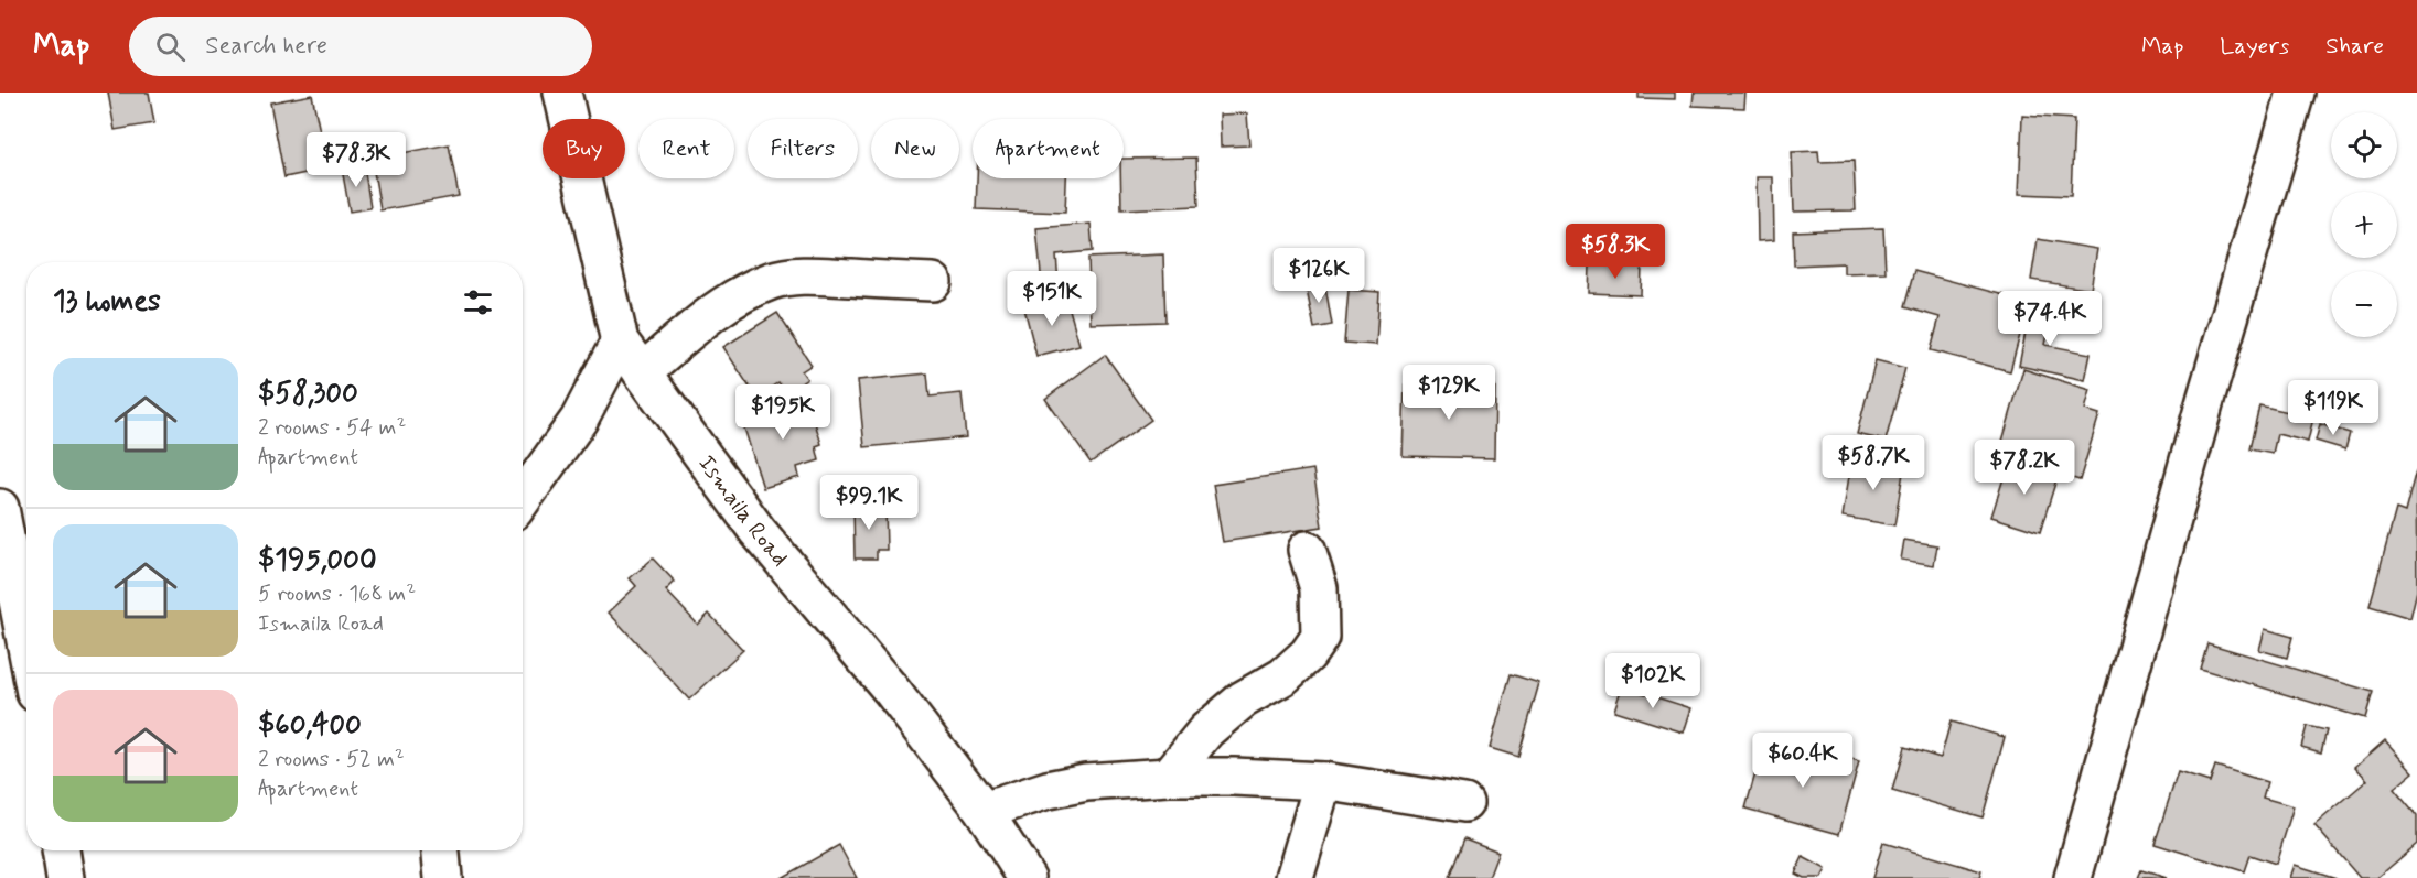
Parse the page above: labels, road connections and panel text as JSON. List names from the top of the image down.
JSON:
{
  "streets": {
    "street": ["Ismaila Road"]
  },
  "page": {
    "header": "Map",
    "search": "Search here",
    "nav": ["Map", "Layers", "Share"],
    "map_buttons": ["+", "−"],
    "chip": [
      "Buy",
      "Rent",
      "Filters",
      "New",
      "Apartment"
    ],
    "price": [
      "$78.3K",
      "$58.3K",
      "$126K",
      "$151K",
      "$74.4K",
      "$129K",
      "$119K",
      "$195K",
      "$58.7K",
      "$78.2K",
      "$99.1K",
      "$102K",
      "$60.4K"
    ],
    "heading": "13 homes",
    "list": [
      {
        "name": "$58,300",
        "note": "2 rooms · 54 m² · Apartment"
      },
      {
        "name": "$195,000",
        "note": "5 rooms · 168 m² · Ismaila Road"
      },
      {
        "name": "$60,400",
        "note": "2 rooms · 52 m² · Apartment"
      }
    ]
  }
}
